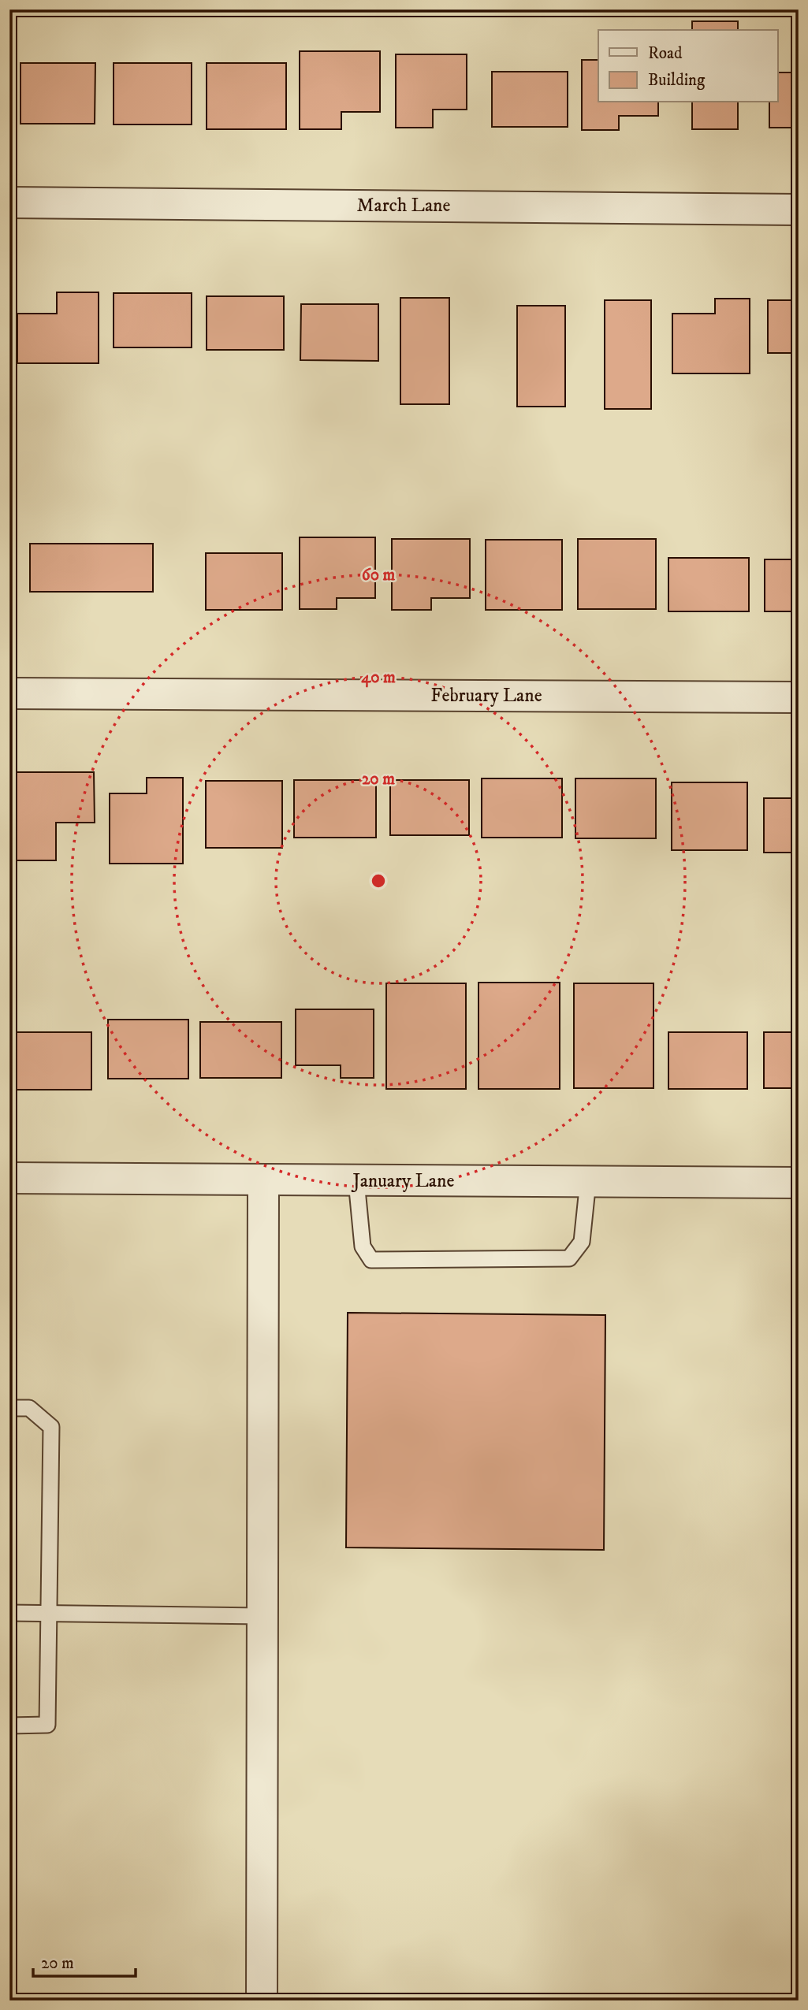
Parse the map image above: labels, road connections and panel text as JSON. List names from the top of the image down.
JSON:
{
  "streets": {
    "street": ["March Lane", "February Lane", "January Lane"]
  },
  "legend": ["Road", "Building"],
  "scale_bar": "20 m",
  "rings": ["60 m", "40 m", "20 m"]
}
